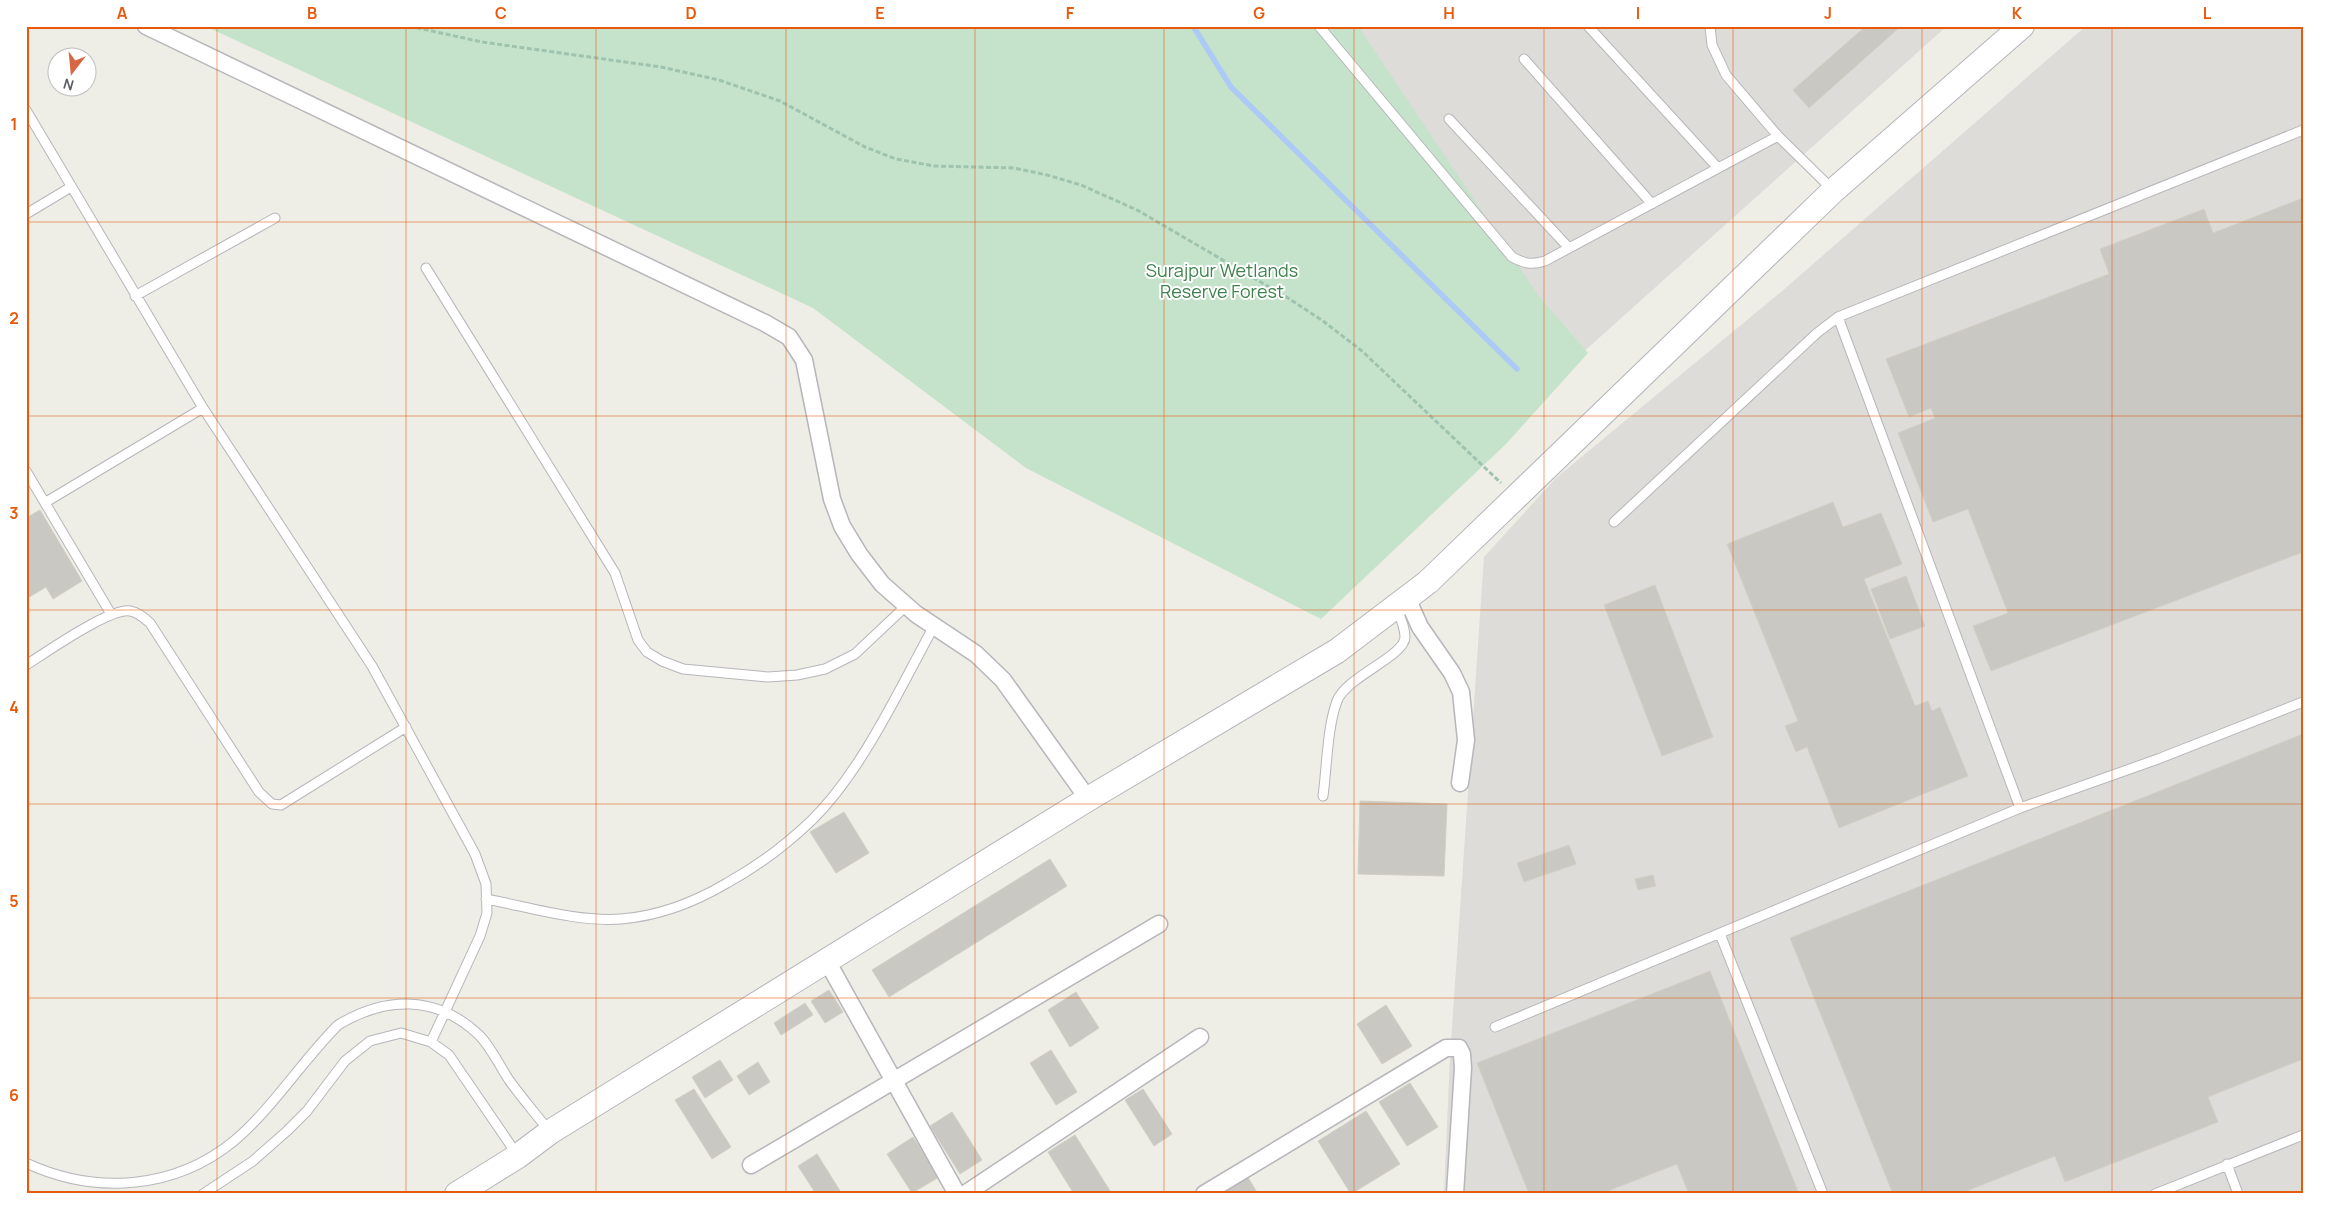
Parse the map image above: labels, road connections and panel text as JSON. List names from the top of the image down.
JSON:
{
  "parks": ["Surajpur Wetlands Reserve Forest"],
  "north": "bottom",
  "grid": {
    "columns": [
      "A",
      "B",
      "C",
      "D",
      "E",
      "F",
      "G",
      "H",
      "I",
      "J",
      "K",
      "L"
    ],
    "rows": [
      "1",
      "2",
      "3",
      "4",
      "5",
      "6"
    ]
  }
}
